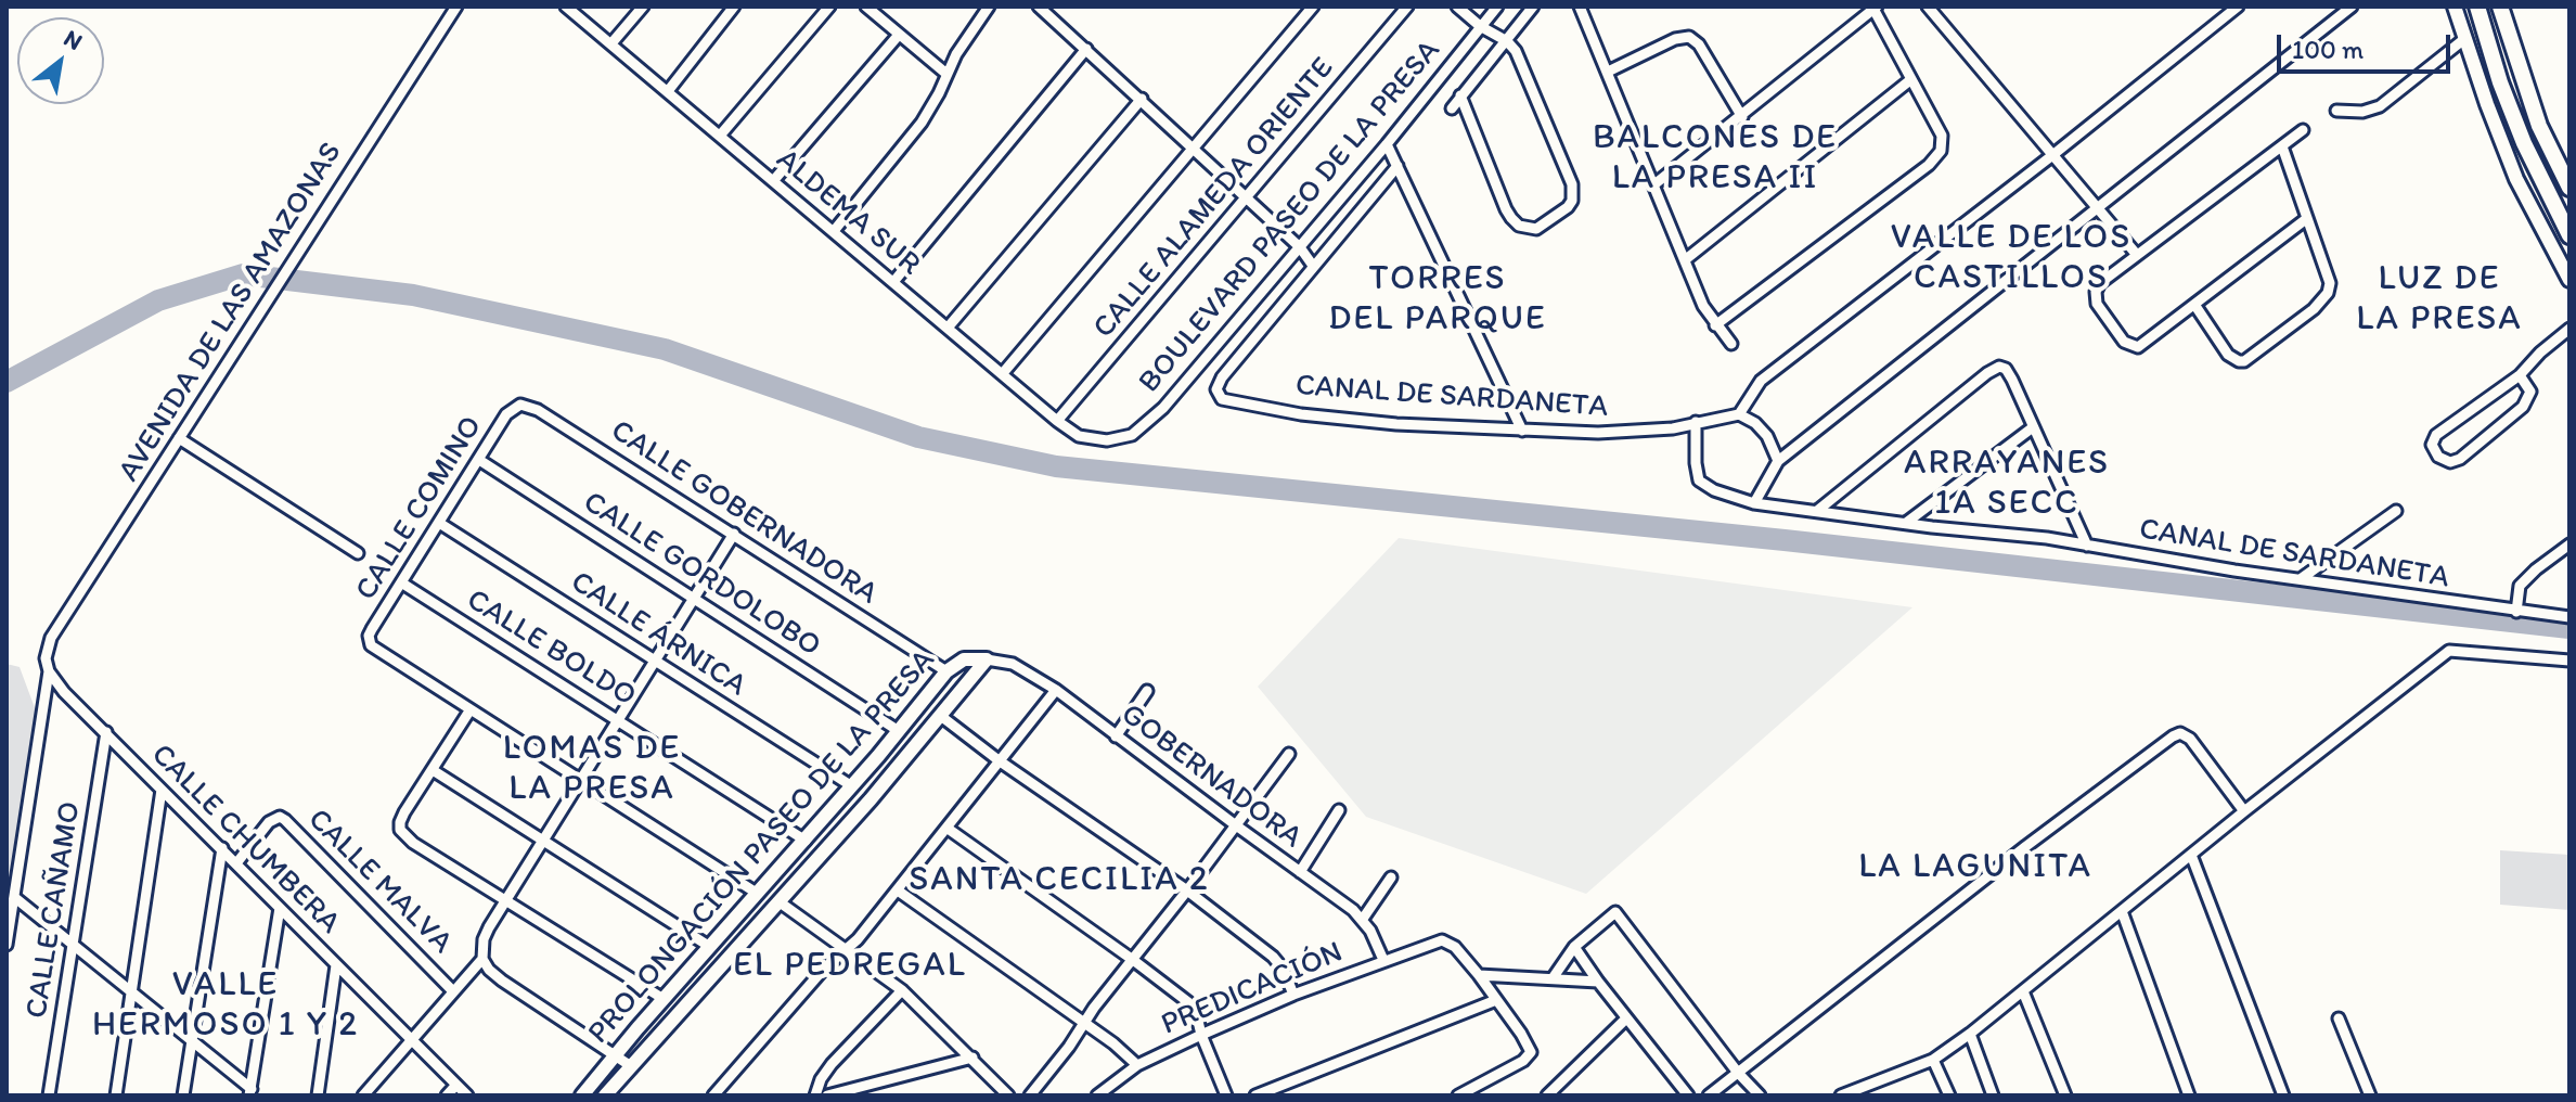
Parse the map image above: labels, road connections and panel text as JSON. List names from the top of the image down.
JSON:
{
  "streets": {
    "street": [
      "CALLE ALAMEDA ORIENTE",
      "ALDEMA SUR",
      "BOULEVARD PASEO DE LA PRESA",
      "AVENIDA DE LAS AMAZONAS",
      "CANAL DE SARDANETA",
      "CALLE COMINO",
      "CALLE GOBERNADORA",
      "CALLE GORDOLOBO",
      "CALLE ÁRNICA",
      "CALLE BOLDO",
      "GOBERNADORA",
      "CALLE CHUMBERA",
      "PROLONGACIÓN PASEO DE LA PRESA",
      "CALLE MALVA",
      "CALLE CAÑAMO",
      "PREDICACIÓN"
    ]
  },
  "crossings": [
    ["CALLE ALAMEDA ORIENTE", "ALDEMA SUR"],
    ["ALDEMA SUR", "BOULEVARD PASEO DE LA PRESA"],
    ["AVENIDA DE LAS AMAZONAS", "CALLE CHUMBERA"],
    ["CALLE COMINO", "CALLE GOBERNADORA"],
    ["CALLE COMINO", "CALLE GORDOLOBO"],
    ["CALLE COMINO", "CALLE ÁRNICA"],
    ["CALLE COMINO", "CALLE BOLDO"],
    ["CALLE GOBERNADORA", "PROLONGACIÓN PASEO DE LA PRESA"],
    ["CALLE GORDOLOBO", "PROLONGACIÓN PASEO DE LA PRESA"],
    ["CALLE ÁRNICA", "PROLONGACIÓN PASEO DE LA PRESA"],
    ["CALLE BOLDO", "PROLONGACIÓN PASEO DE LA PRESA"],
    ["GOBERNADORA", "PROLONGACIÓN PASEO DE LA PRESA"],
    ["GOBERNADORA", "PREDICACIÓN"],
    ["CALLE CHUMBERA", "CALLE MALVA"],
    ["CALLE CHUMBERA", "CALLE CAÑAMO"]
  ],
  "districts": [
    "BALCONES DE LA PRESA II",
    "VALLE DE LOS CASTILLOS",
    "TORRES DEL PARQUE",
    "LUZ DE LA PRESA",
    "ARRAYANES 1A SECC",
    "LOMAS DE LA PRESA",
    "LA LAGUNITA",
    "SANTA CECILIA 2",
    "EL PEDREGAL",
    "VALLE HERMOSO 1 Y 2"
  ],
  "scale_bar": "100 m",
  "north": "top right"
}
